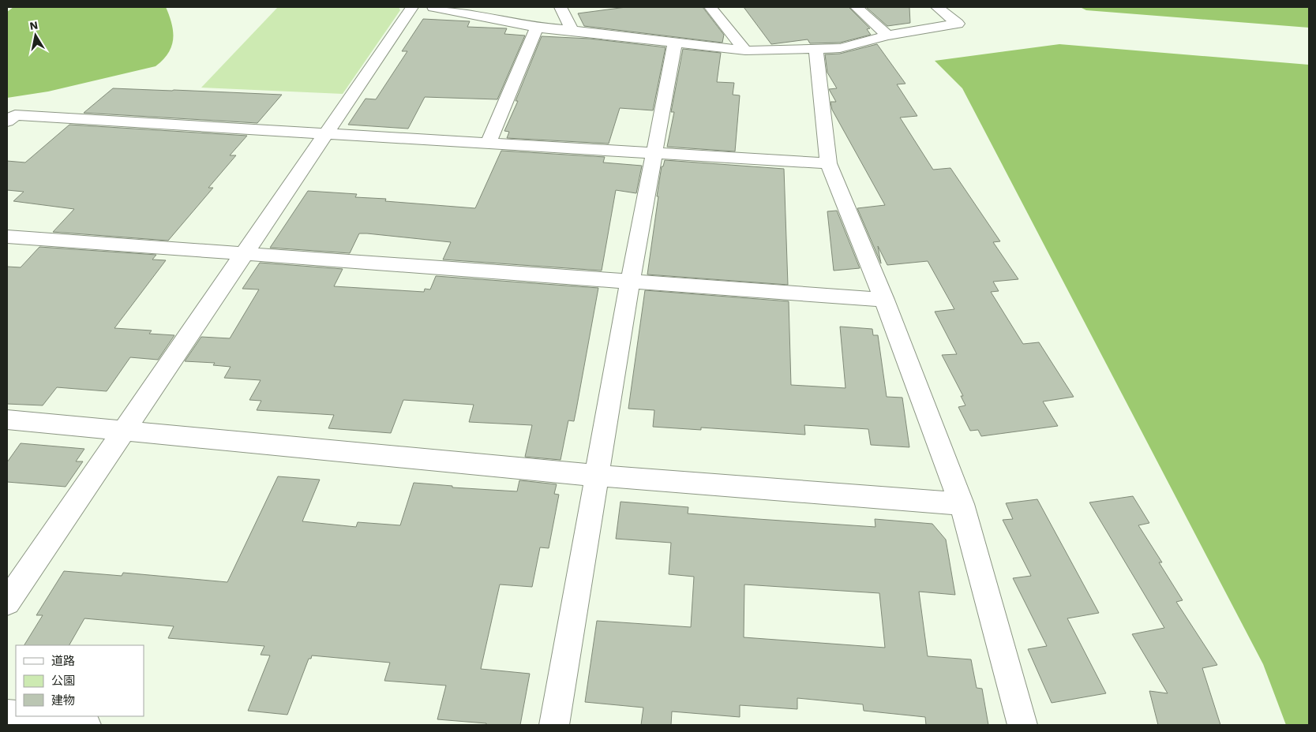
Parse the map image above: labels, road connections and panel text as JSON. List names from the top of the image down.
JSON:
{
  "legend": ["道路", "公園", "建物"],
  "north": "top"
}
